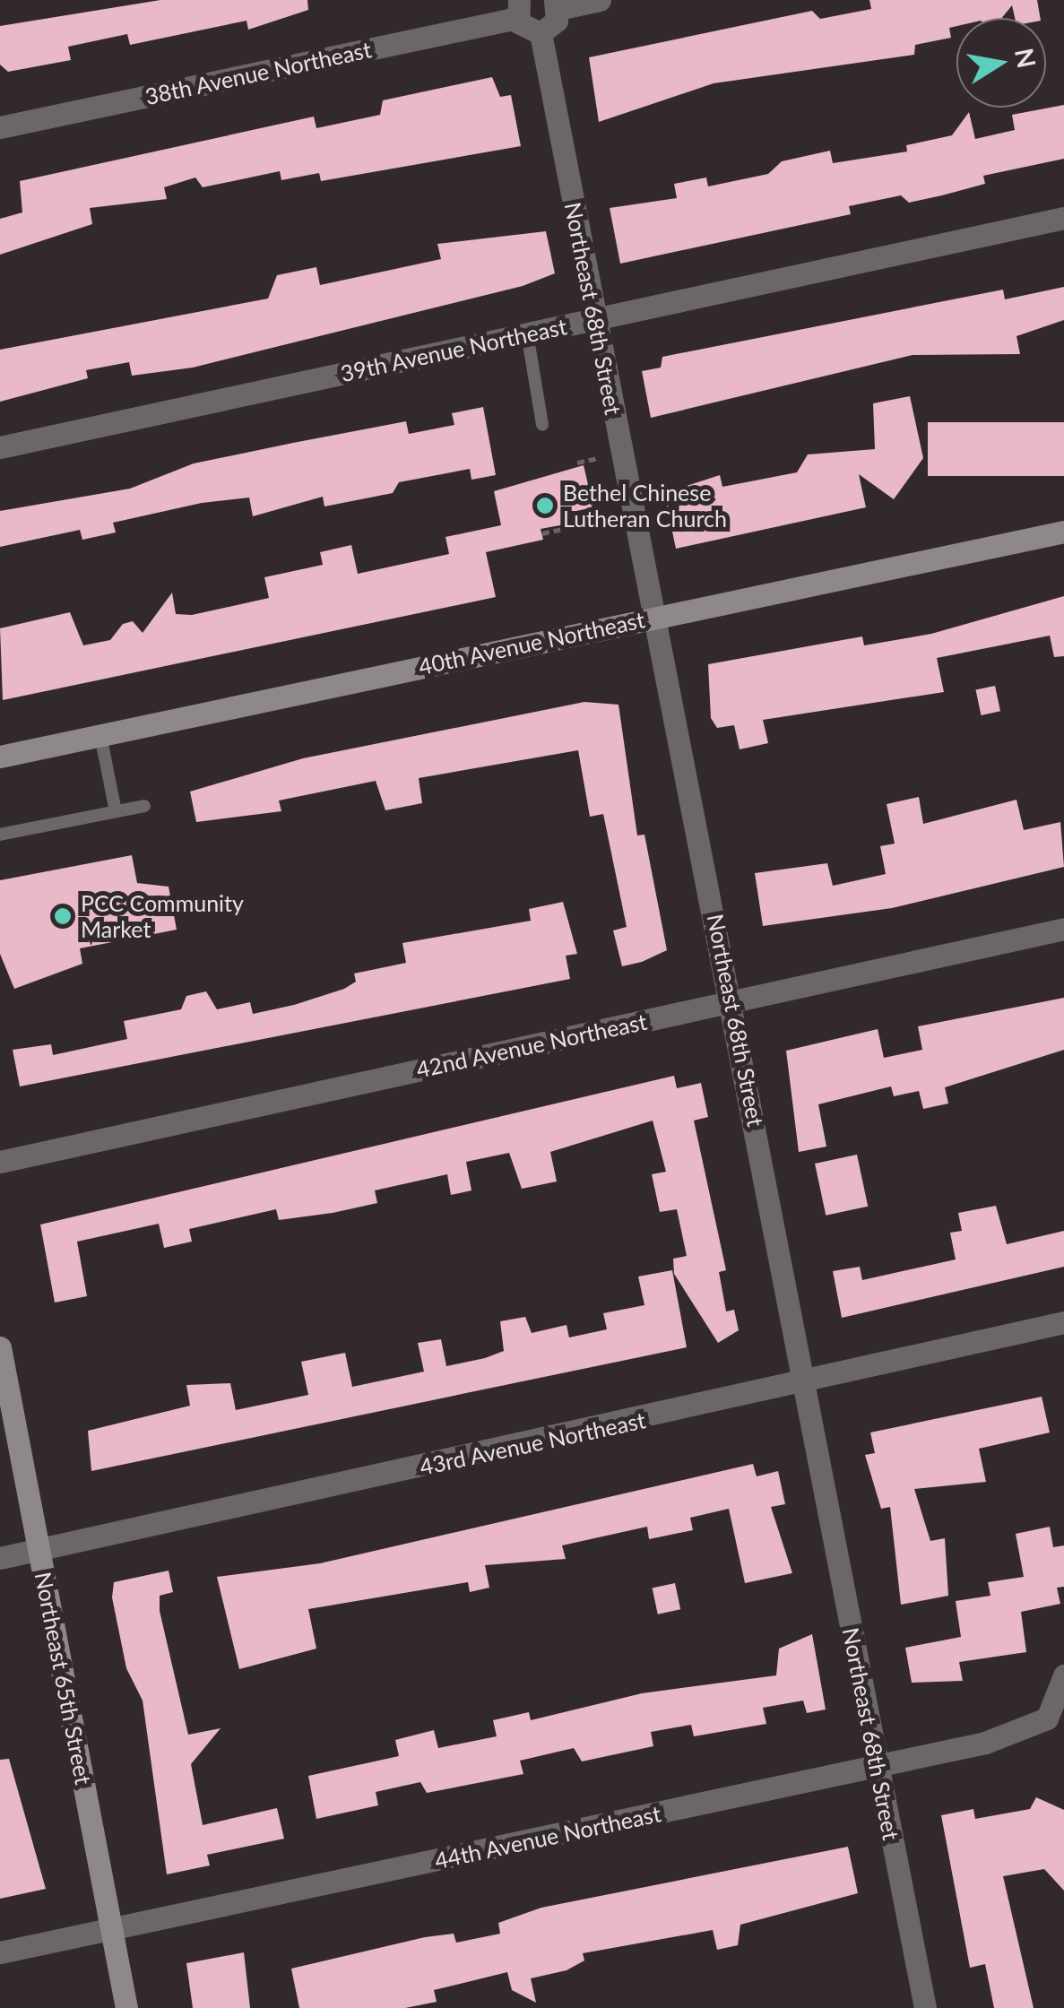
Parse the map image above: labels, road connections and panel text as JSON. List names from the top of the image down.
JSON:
{
  "streets": {
    "street": [
      "38th Avenue Northeast",
      "Northeast 68th Street",
      "39th Avenue Northeast",
      "40th Avenue Northeast",
      "42nd Avenue Northeast",
      "43rd Avenue Northeast",
      "Northeast 65th Street",
      "44th Avenue Northeast"
    ]
  },
  "crossings": [
    ["Northeast 68th Street", "39th Avenue Northeast"],
    ["Northeast 68th Street", "40th Avenue Northeast"],
    ["Northeast 68th Street", "42nd Avenue Northeast"],
    ["Northeast 68th Street", "43rd Avenue Northeast"],
    ["Northeast 68th Street", "44th Avenue Northeast"],
    ["43rd Avenue Northeast", "Northeast 65th Street"],
    ["Northeast 65th Street", "44th Avenue Northeast"]
  ],
  "places": ["Bethel Chinese Lutheran Church", "PCC Community Market"],
  "north": "right"
}
